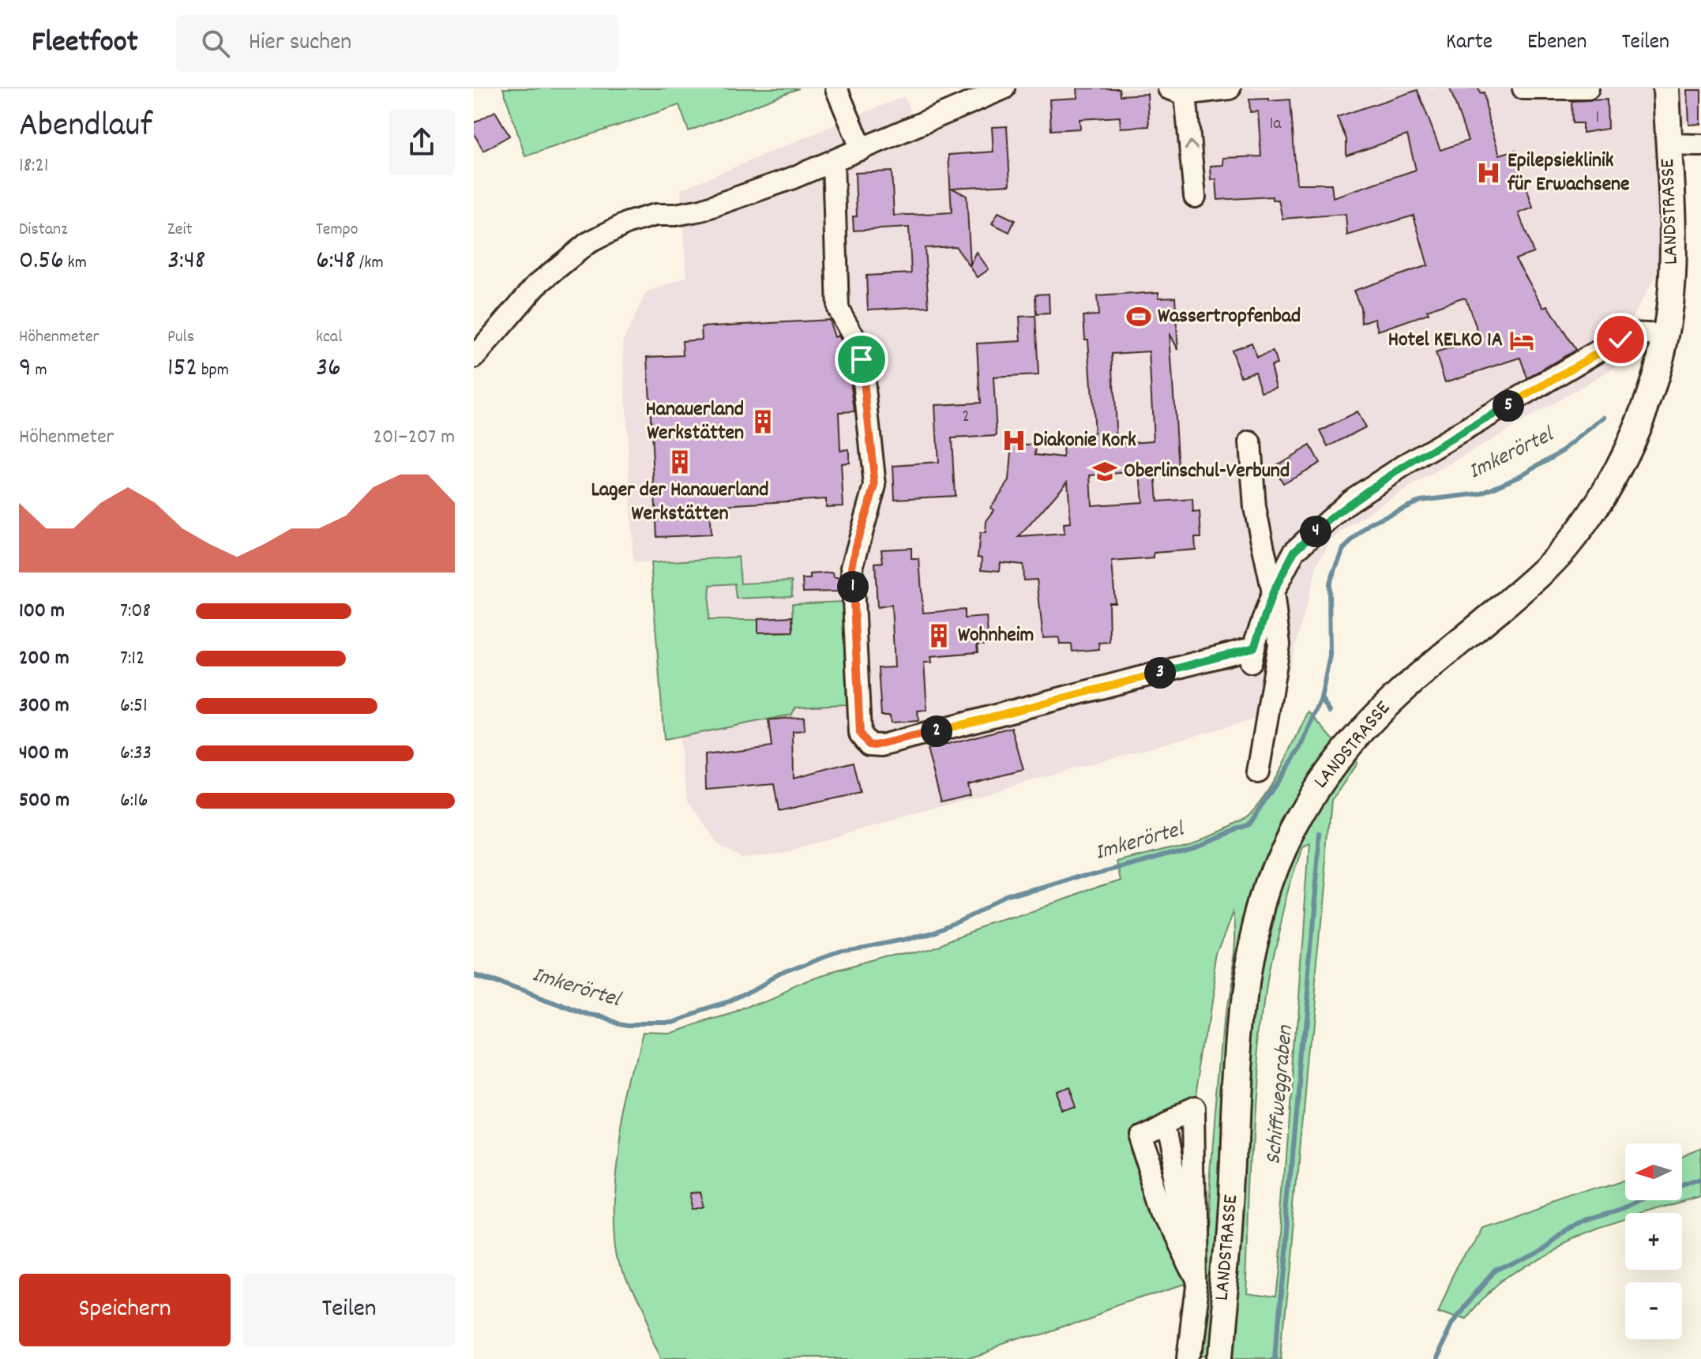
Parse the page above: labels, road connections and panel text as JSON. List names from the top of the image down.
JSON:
{
  "streets": {
    "main road": ["LANDSTRASSE"]
  },
  "water": ["Imkerörtel", "Schiffweggraben"],
  "places": {
    "hospital": ["Epilepsieklinik für Erwachsene", "Diakonie Kork"],
    "sports": ["Wassertropfenbad"],
    "hotel": ["Hotel KELKO 1A"],
    "building": ["Hanauerland Werkstätten", "Lager der Hanauerland Werkstätten", "Wohnheim"],
    "school or university": ["Oberlinschul-Verbund"]
  },
  "house_numbers": ["1", "1a", "2"],
  "north": "left",
  "page": {
    "header": "Fleetfoot",
    "search": "Hier suchen",
    "nav": ["Karte", "Ebenen", "Teilen"],
    "heading": ["Abendlauf", "18:21"],
    "stats": [
      ["Distanz", "0.56 km"],
      ["Zeit", "3:48"],
      ["Tempo", "6:48 /km"],
      ["Höhenmeter", "9 m"],
      ["Puls", "152 bpm"],
      ["kcal", "36"]
    ],
    "pins": [
      "5",
      "4",
      "1",
      "3",
      "2"
    ],
    "chart": ["Höhenmeter", "201–207 m"],
    "list": [
      {
        "name": "100 m",
        "note": "7:08"
      },
      {
        "name": "200 m",
        "note": "7:12"
      },
      {
        "name": "300 m",
        "note": "6:51"
      },
      {
        "name": "400 m",
        "note": "6:33"
      },
      {
        "name": "500 m",
        "note": "6:16"
      }
    ],
    "map_buttons": ["+", "−"],
    "buttons": ["Speichern", "Teilen"]
  }
}
